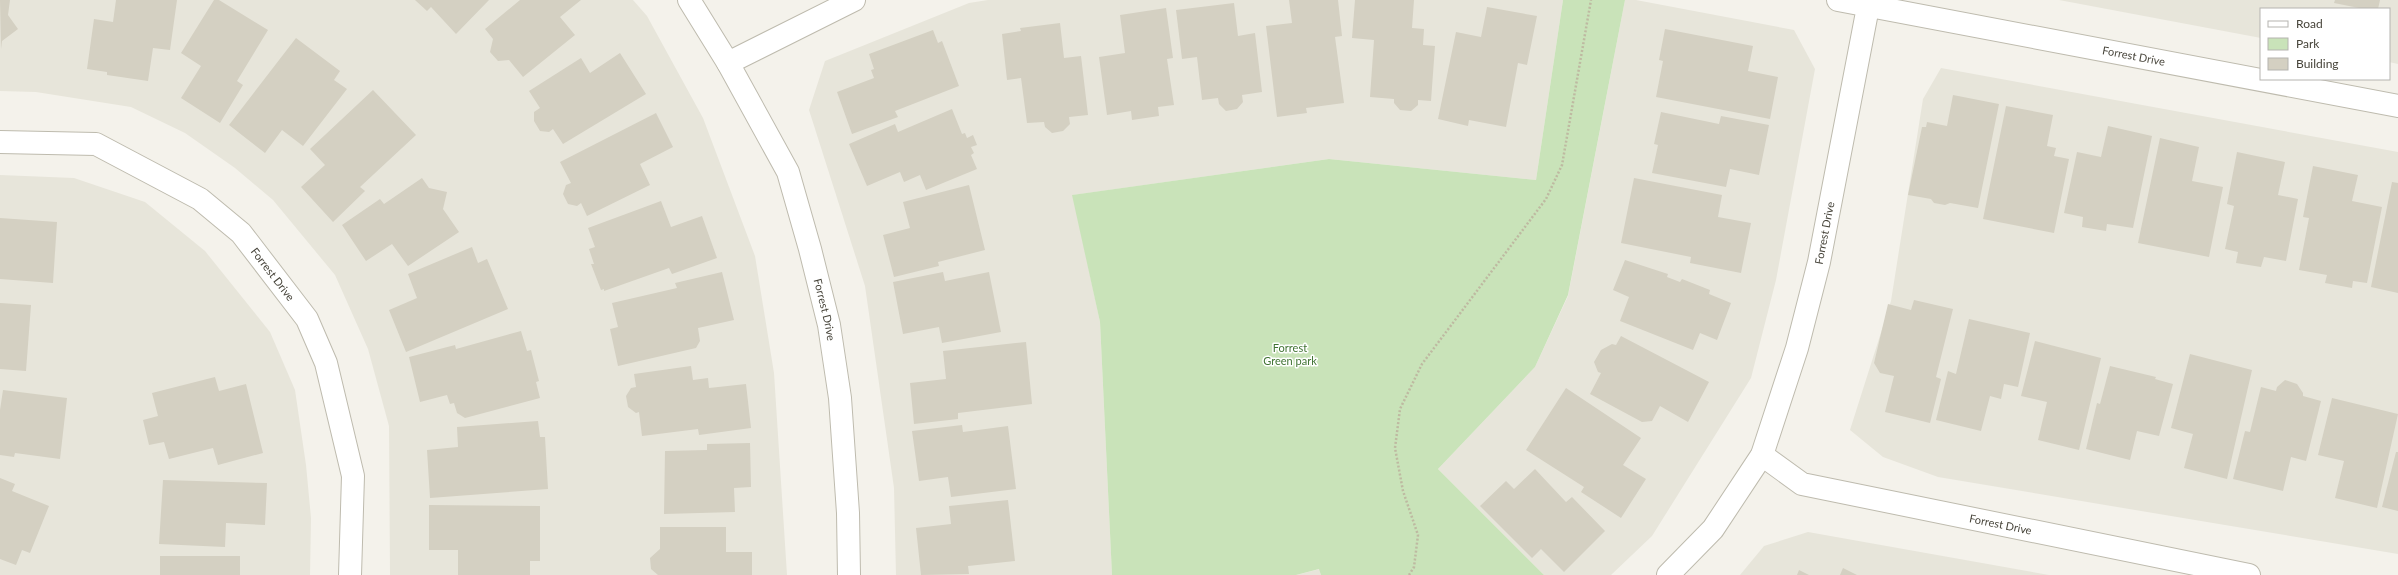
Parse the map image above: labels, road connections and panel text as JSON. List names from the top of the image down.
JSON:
{
  "streets": {
    "street": ["Forrest Drive"]
  },
  "parks": ["Forrest Green park"],
  "legend": ["Road", "Park", "Building"]
}
